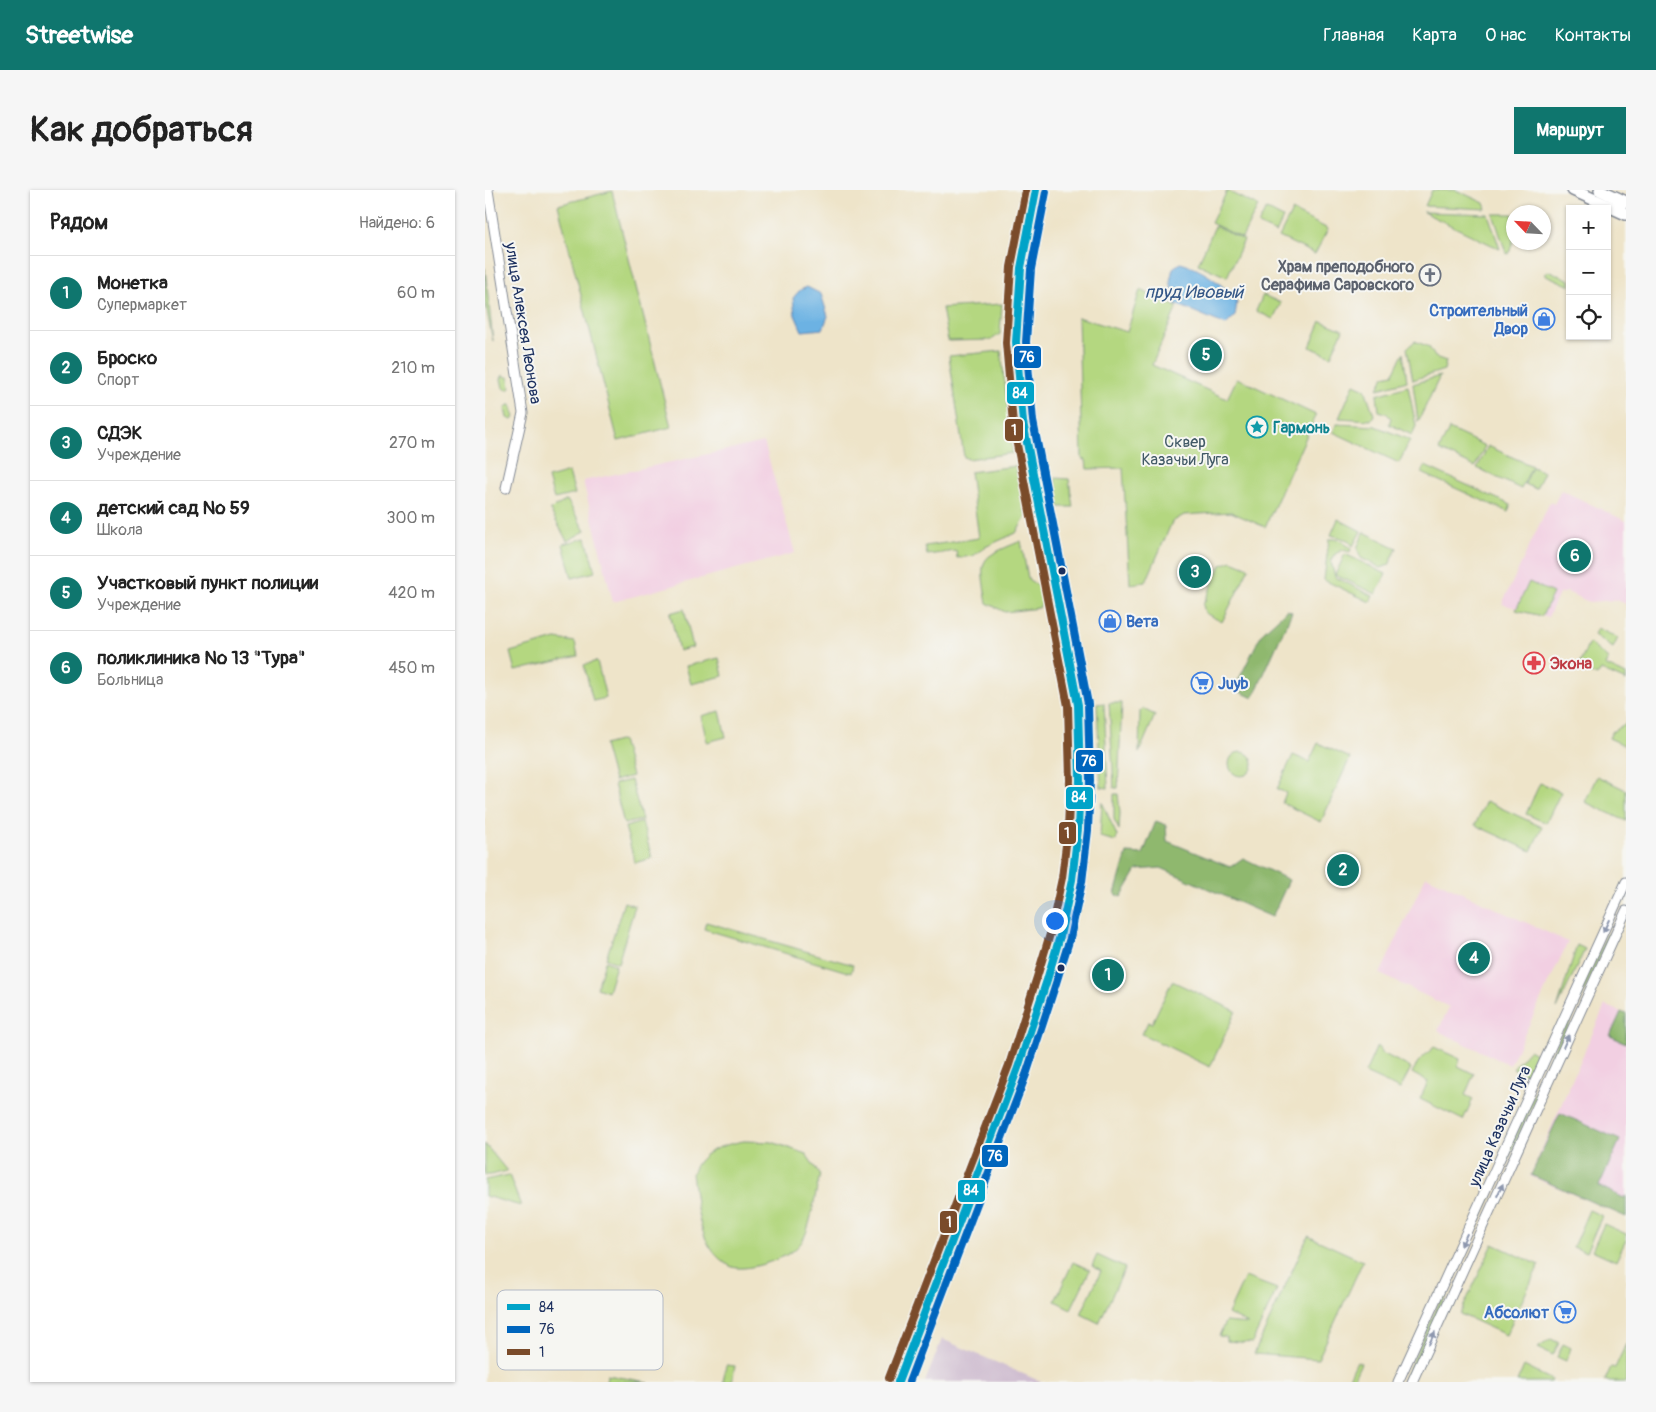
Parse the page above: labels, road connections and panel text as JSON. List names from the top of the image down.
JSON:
{
  "streets": {
    "street": ["улица Алексея Леонова", "улица Казачьи Луга"]
  },
  "water": ["пруд Ивовый"],
  "parks": ["Сквер Казачьи Луга"],
  "places": {
    "church": ["Храм преподобного Серафима Саровского"],
    "shop": ["Строительный Двор", "Вета"],
    "place": ["Гармонь"],
    "pharmacy": ["Экона"],
    "supermarket": ["Juyb", "Абсолют"]
  },
  "lines": ["transit line 84", "transit line 1", "transit line 76"],
  "legend": ["84", "76", "1"],
  "north": "top left",
  "page": {
    "header": "Streetwise",
    "nav": [
      "Главная",
      "Карта",
      "О нас",
      "Контакты"
    ],
    "buttons": "Маршрут",
    "title": "Как добраться",
    "heading": ["Рядом", "Найдено: 6"],
    "map_buttons": ["+", "−"],
    "list": [
      {
        "mark": "1",
        "name": "Монетка",
        "note": "Супермаркет",
        "value": "60 m"
      },
      {
        "mark": "2",
        "name": "Броско",
        "note": "Спорт",
        "value": "210 m"
      },
      {
        "mark": "3",
        "name": "СДЭК",
        "note": "Учреждение",
        "value": "270 m"
      },
      {
        "mark": "4",
        "name": "детский сад № 59",
        "note": "Школа",
        "value": "300 m"
      },
      {
        "mark": "5",
        "name": "Участковый пункт полиции",
        "note": "Учреждение",
        "value": "420 m"
      },
      {
        "mark": "6",
        "name": "поликлиника № 13 \"Тура\"",
        "note": "Больница",
        "value": "450 m"
      }
    ],
    "pins": [
      "5",
      "6",
      "3",
      "2",
      "4",
      "1"
    ]
  }
}
